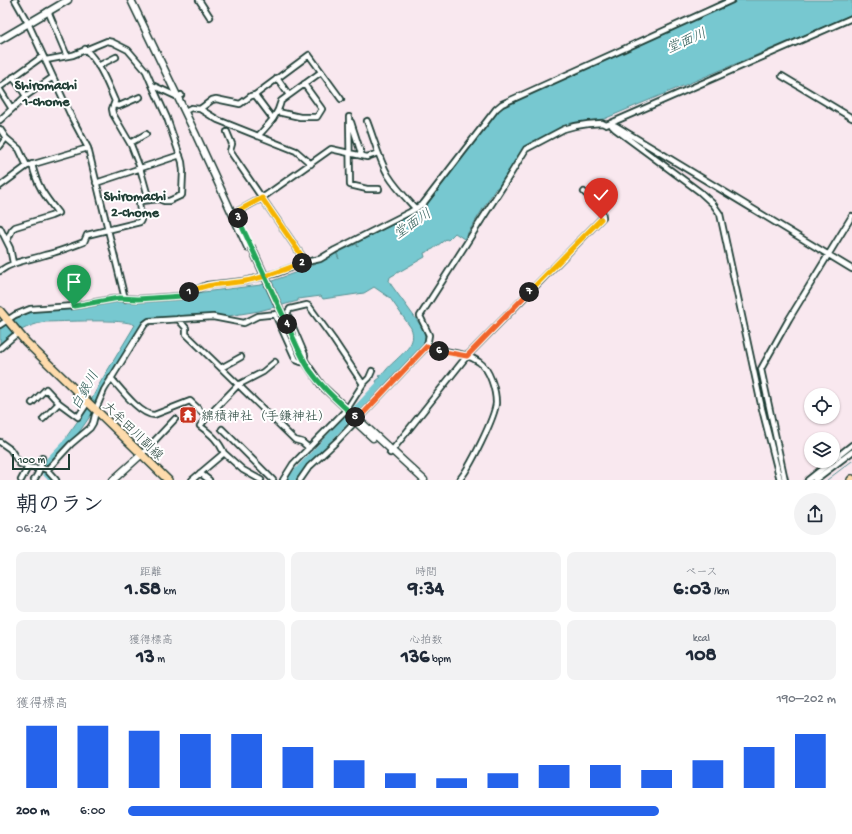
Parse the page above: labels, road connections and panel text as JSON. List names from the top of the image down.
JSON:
{
  "streets": {
    "main road": ["大牟田川副線"]
  },
  "districts": ["Shiromachi 1-chome", "Shiromachi 2-chome"],
  "water": ["堂面川", "白銀川"],
  "places": {
    "temple": ["綿積神社（手鎌神社）"]
  },
  "scale_bar": "100 m",
  "page": {
    "pins": [
      "3",
      "2",
      "1",
      "7",
      "4",
      "6",
      "5"
    ],
    "scale": "100 m",
    "heading": ["朝のラン", "06:24"],
    "stats": [
      ["距離", "1.58 km"],
      ["時間", "9:34"],
      ["ペース", "6:03 /km"],
      ["獲得標高", "13 m"],
      ["心拍数", "136 bpm"],
      ["kcal", "108"]
    ],
    "chart": ["獲得標高", "190–202 m"],
    "list": [
      {
        "name": "200 m",
        "note": "6:00"
      }
    ]
  }
}
